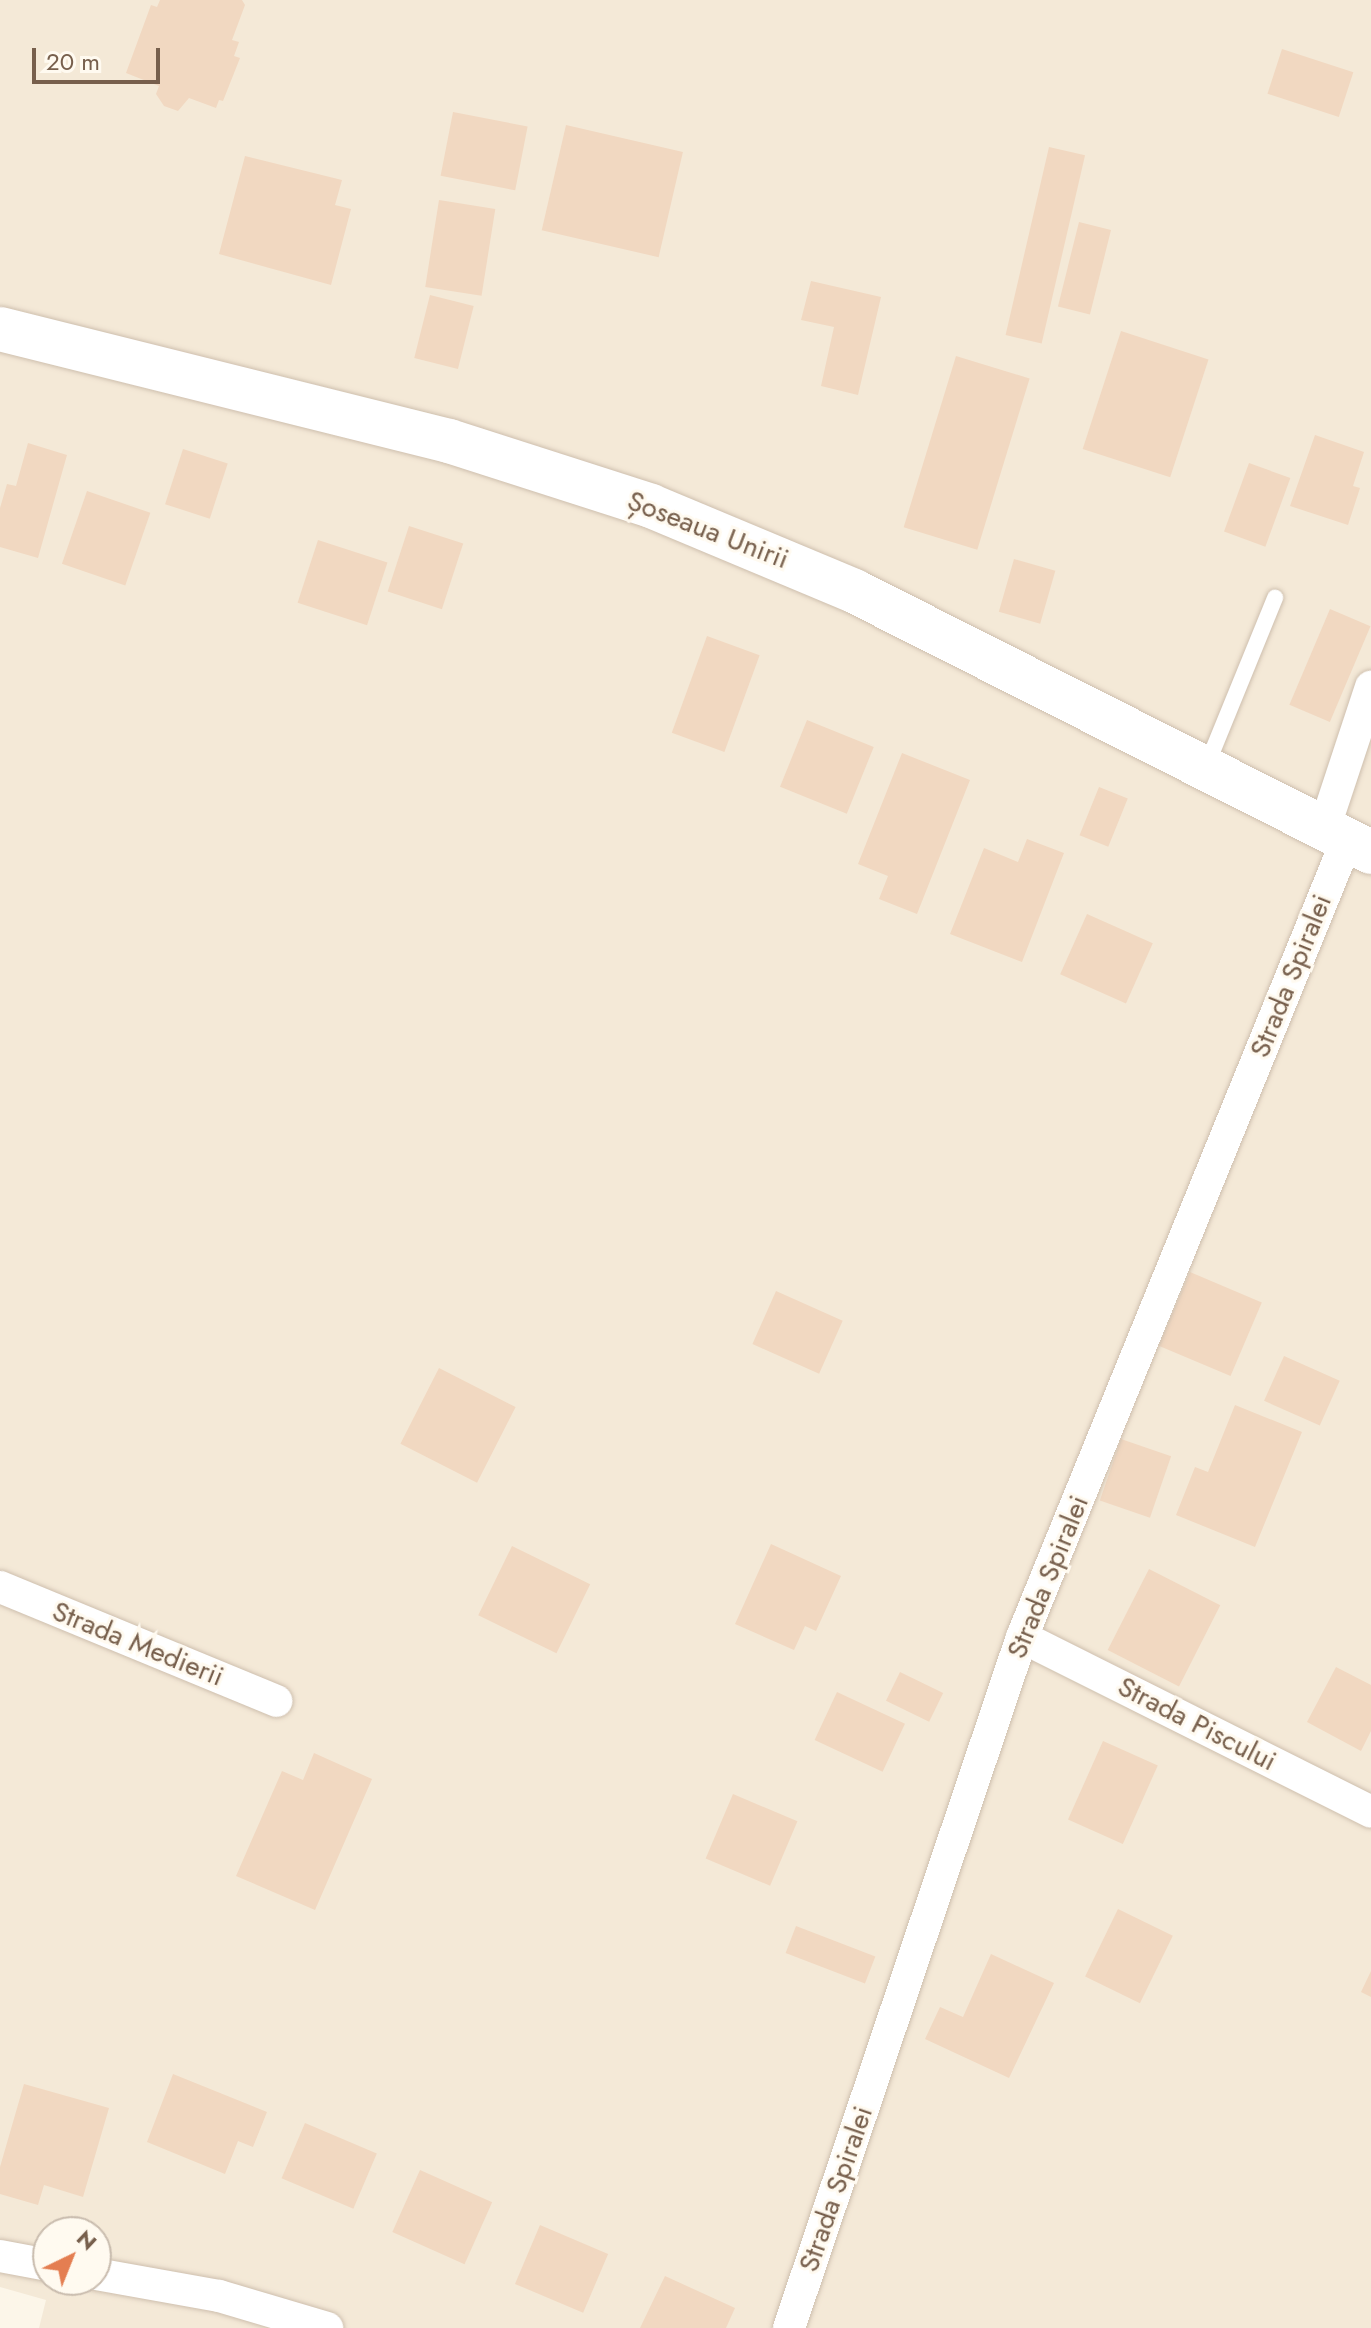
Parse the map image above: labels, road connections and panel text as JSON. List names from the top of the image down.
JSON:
{
  "streets": {
    "main road": ["Șoseaua Unirii"],
    "street": ["Strada Spiralei", "Strada Medierii", "Strada Piscului"]
  },
  "crossings": [
    ["Șoseaua Unirii", "Strada Spiralei"],
    ["Strada Spiralei", "Strada Piscului"]
  ],
  "scale_bar": "20 m",
  "north": "top right"
}
